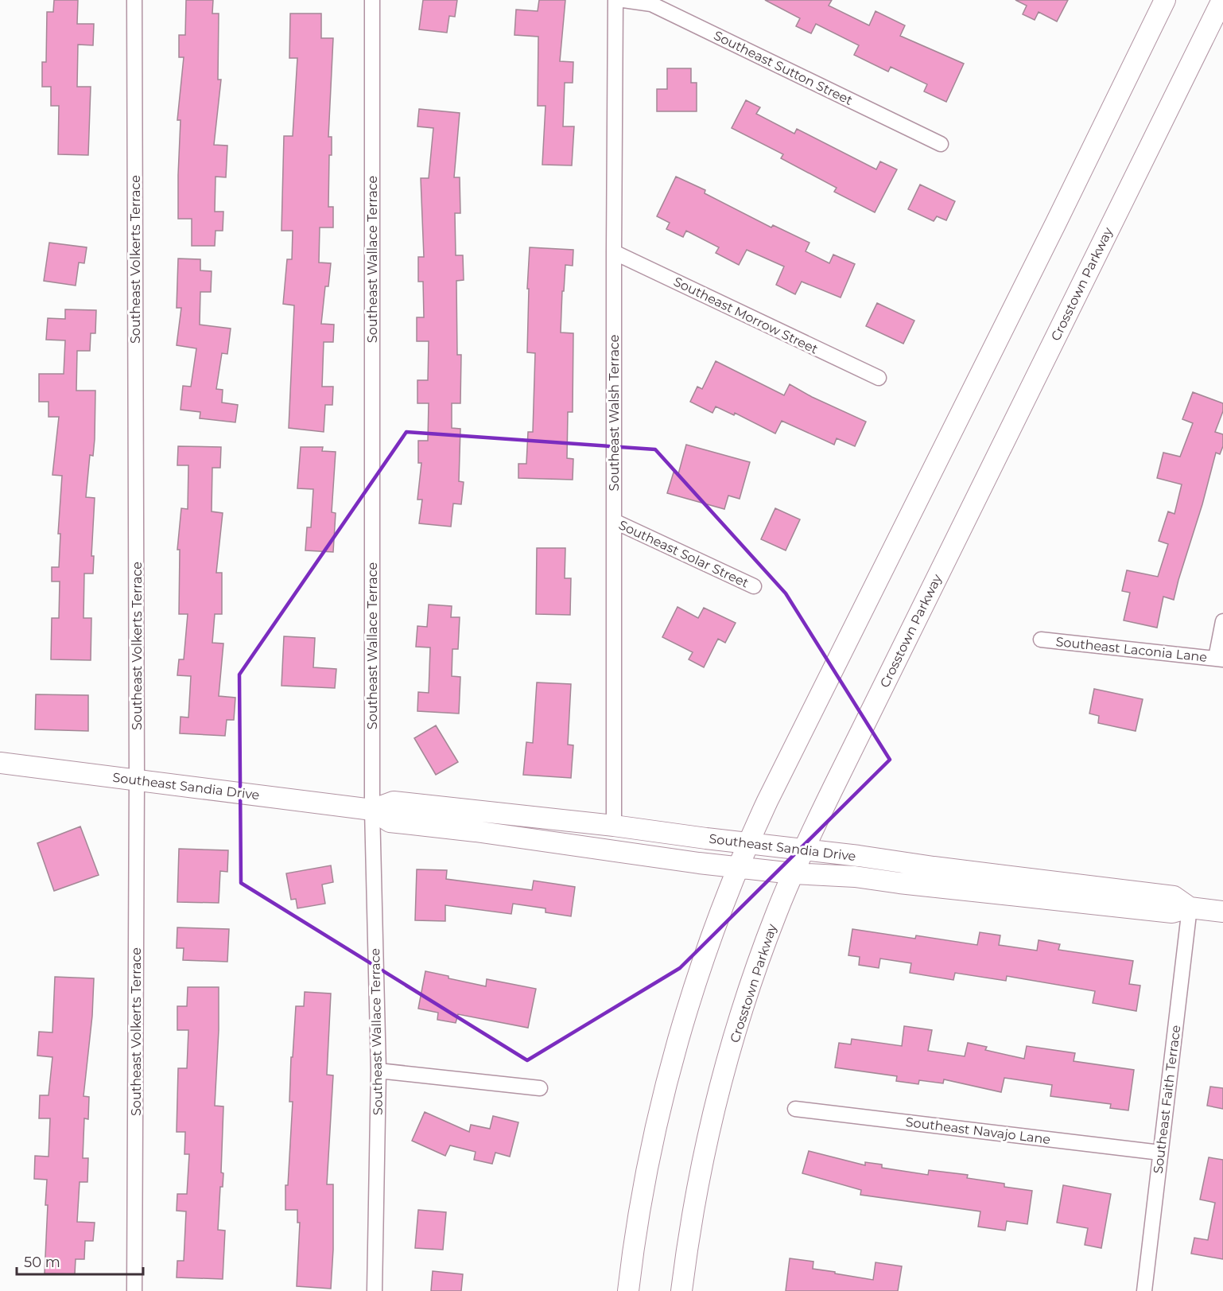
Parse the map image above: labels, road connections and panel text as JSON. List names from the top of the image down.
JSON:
{
  "streets": {
    "main road": ["Crosstown Parkway", "Southeast Sandia Drive"],
    "street": [
      "Southeast Sutton Street",
      "Southeast Volkerts Terrace",
      "Southeast Wallace Terrace",
      "Southeast Morrow Street",
      "Southeast Walsh Terrace",
      "Southeast Solar Street",
      "Southeast Laconia Lane",
      "Southeast Faith Terrace",
      "Southeast Navajo Lane"
    ]
  },
  "crossings": [
    ["Southeast Volkerts Terrace", "Southeast Sandia Drive"],
    ["Southeast Wallace Terrace", "Southeast Sandia Drive"],
    ["Crosstown Parkway", "Southeast Sandia Drive"],
    ["Southeast Morrow Street", "Southeast Walsh Terrace"],
    ["Southeast Walsh Terrace", "Southeast Solar Street"],
    ["Southeast Walsh Terrace", "Southeast Sandia Drive"],
    ["Southeast Sandia Drive", "Southeast Faith Terrace"],
    ["Southeast Faith Terrace", "Southeast Navajo Lane"]
  ],
  "scale_bar": "50 m"
}
